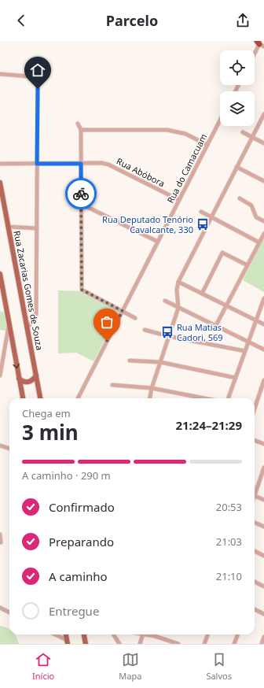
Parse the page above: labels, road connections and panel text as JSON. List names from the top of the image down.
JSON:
{
  "streets": {
    "main road": ["Rua Zacarias Gomes de Souza"],
    "street": ["Rua do Camacuam", "Rua Abóbora"]
  },
  "crossings": [
    ["Rua do Camacuam", "Rua Abóbora"]
  ],
  "places": {
    "bus stop": ["Rua Deputado Tenório Cavalcante, 330", "Rua Matias Cadori, 569"]
  },
  "page": {
    "header": "Parcelo",
    "heading": ["3 min", "Chega em", "21:24–21:29"],
    "bar": "A caminho · 290 m",
    "list": [
      ["Confirmado", "20:53"],
      ["Preparando", "21:03"],
      ["A caminho", "21:10"],
      "Entregue"
    ],
    "tabs": ["Início", "Mapa", "Salvos"]
  }
}
